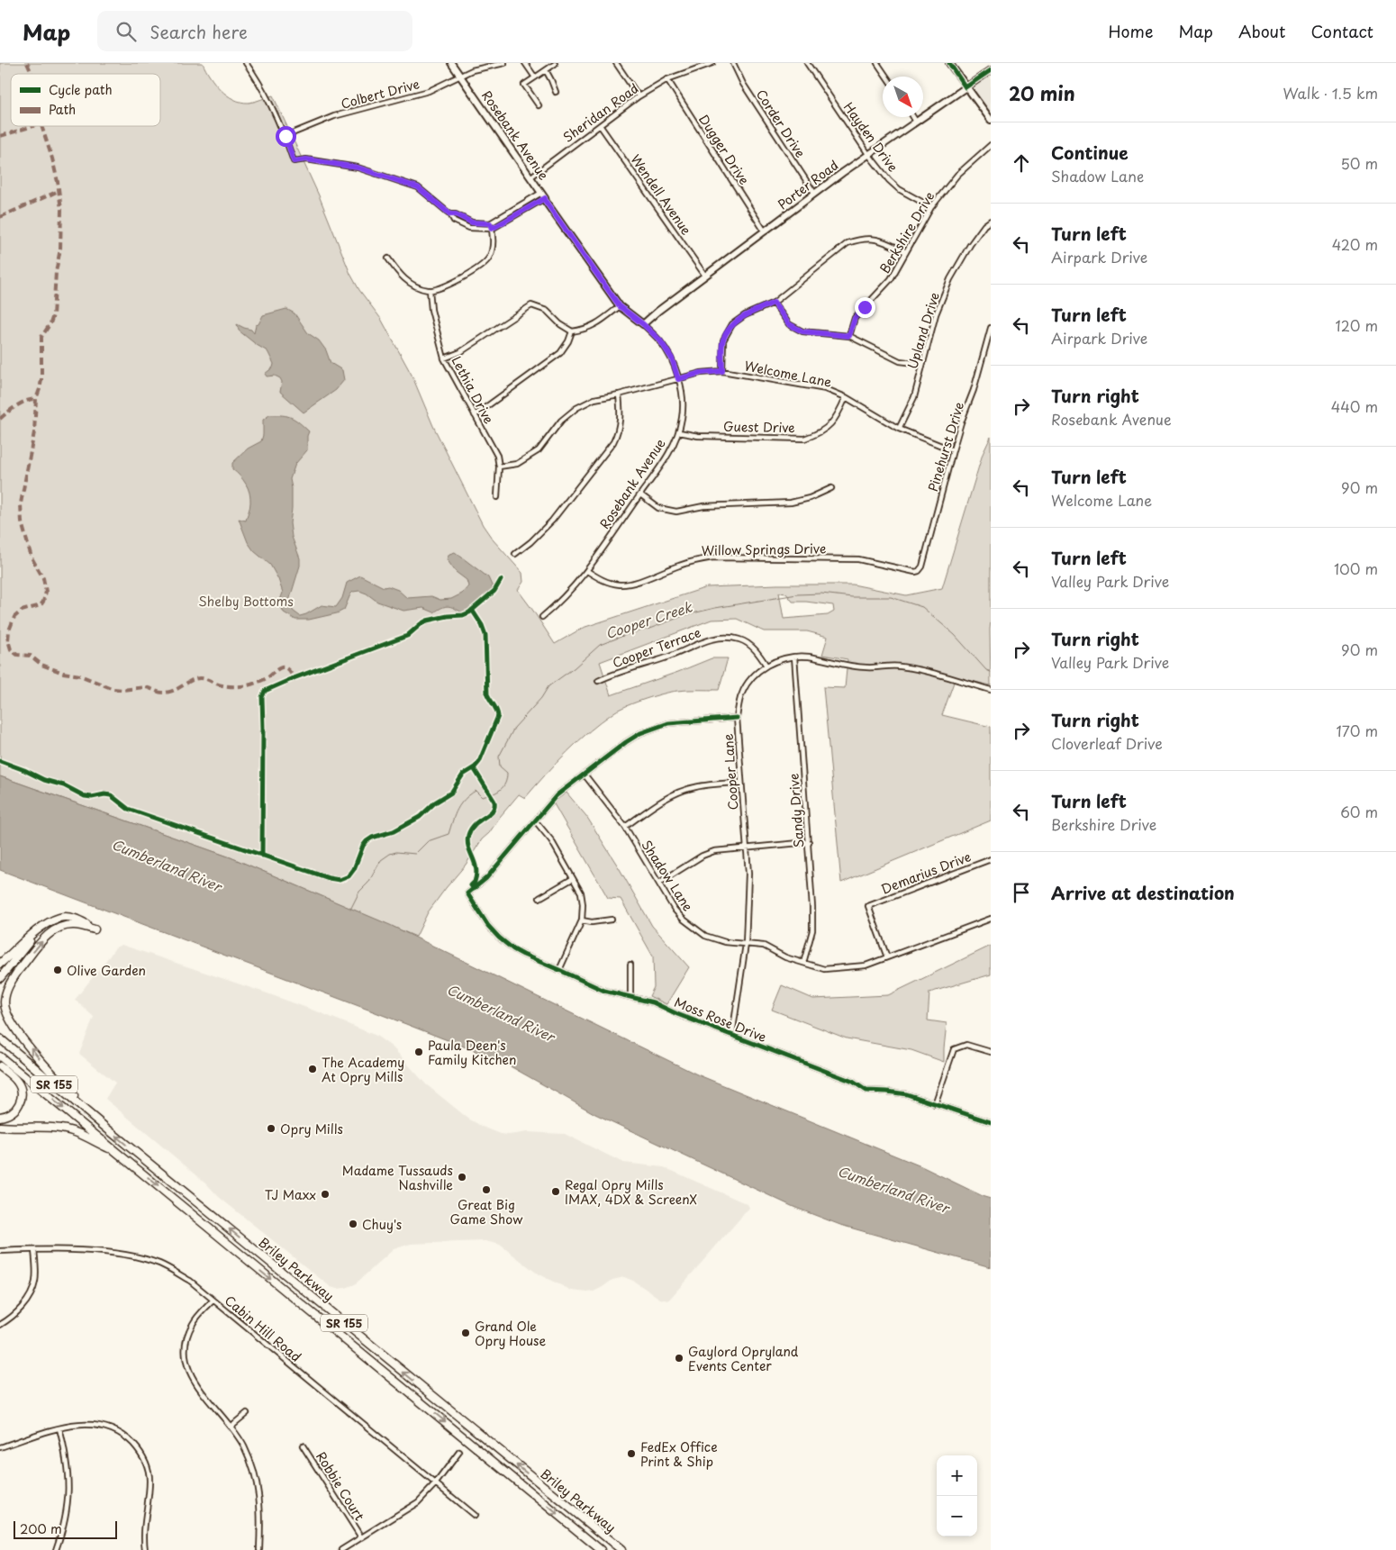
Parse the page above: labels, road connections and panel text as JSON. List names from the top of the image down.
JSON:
{
  "streets": {
    "highway": ["SR 155", "Briley Parkway"],
    "street": [
      "Colbert Drive",
      "Sheridan Road",
      "Corder Drive",
      "Rosebank Avenue",
      "Hayden Drive",
      "Dugger Drive",
      "Porter Road",
      "Wendell Avenue",
      "Berkshire Drive",
      "Upland Drive",
      "Welcome Lane",
      "Lethia Drive",
      "Guest Drive",
      "Pinehurst Drive",
      "Willow Springs Drive",
      "Cooper Terrace",
      "Cooper Lane",
      "Sandy Drive",
      "Demarius Drive",
      "Shadow Lane",
      "Moss Rose Drive",
      "Cabin Hill Road",
      "Robbie Court"
    ]
  },
  "crossings": [
    ["Colbert Drive", "Rosebank Avenue"],
    ["Sheridan Road", "Rosebank Avenue"],
    ["Sheridan Road", "Dugger Drive"],
    ["Sheridan Road", "Wendell Avenue"],
    ["Corder Drive", "Porter Road"],
    ["Rosebank Avenue", "Porter Road"],
    ["Rosebank Avenue", "Welcome Lane"],
    ["Rosebank Avenue", "Guest Drive"],
    ["Rosebank Avenue", "Willow Springs Drive"],
    ["Hayden Drive", "Porter Road"],
    ["Hayden Drive", "Berkshire Drive"],
    ["Dugger Drive", "Porter Road"],
    ["Porter Road", "Wendell Avenue"],
    ["Upland Drive", "Welcome Lane"],
    ["Welcome Lane", "Lethia Drive"],
    ["Welcome Lane", "Guest Drive"],
    ["Welcome Lane", "Pinehurst Drive"],
    ["Pinehurst Drive", "Willow Springs Drive"],
    ["Cooper Terrace", "Cooper Lane"],
    ["Cooper Lane", "Sandy Drive"],
    ["Cooper Lane", "Shadow Lane"],
    ["Cooper Lane", "Moss Rose Drive"],
    ["Sandy Drive", "Shadow Lane"],
    ["Demarius Drive", "Shadow Lane"]
  ],
  "water": ["Cooper Creek", "Cumberland River"],
  "parks": ["Shelby Bottoms"],
  "places": [
    "Olive Garden",
    "Paula Deen's Family Kitchen",
    "The Academy At Opry Mills",
    "Opry Mills",
    "Madame Tussauds Nashville",
    "Great Big Game Show",
    "Regal Opry Mills IMAX, 4DX & ScreenX",
    "TJ Maxx",
    "Chuy's",
    "Grand Ole Opry House",
    "Gaylord Opryland Events Center",
    "FedEx Office Print & Ship"
  ],
  "legend": ["Cycle path", "Path"],
  "scale_bar": "200 m",
  "north": "bottom right",
  "page": {
    "header": "Map",
    "search": "Search here",
    "nav": [
      "Home",
      "Map",
      "About",
      "Contact"
    ],
    "heading": ["20 min", "Walk · 1.5 km"],
    "list": [
      ["Continue", "Shadow Lane", "50 m"],
      ["Turn left", "Airpark Drive", "420 m"],
      ["Turn left", "Airpark Drive", "120 m"],
      ["Turn right", "Rosebank Avenue", "440 m"],
      ["Turn left", "Welcome Lane", "90 m"],
      ["Turn left", "Valley Park Drive", "100 m"],
      ["Turn right", "Valley Park Drive", "90 m"],
      ["Turn right", "Cloverleaf Drive", "170 m"],
      ["Turn left", "Berkshire Drive", "60 m"],
      "Arrive at destination"
    ],
    "map_buttons": ["+", "−"],
    "scale": "200 m"
  }
}
